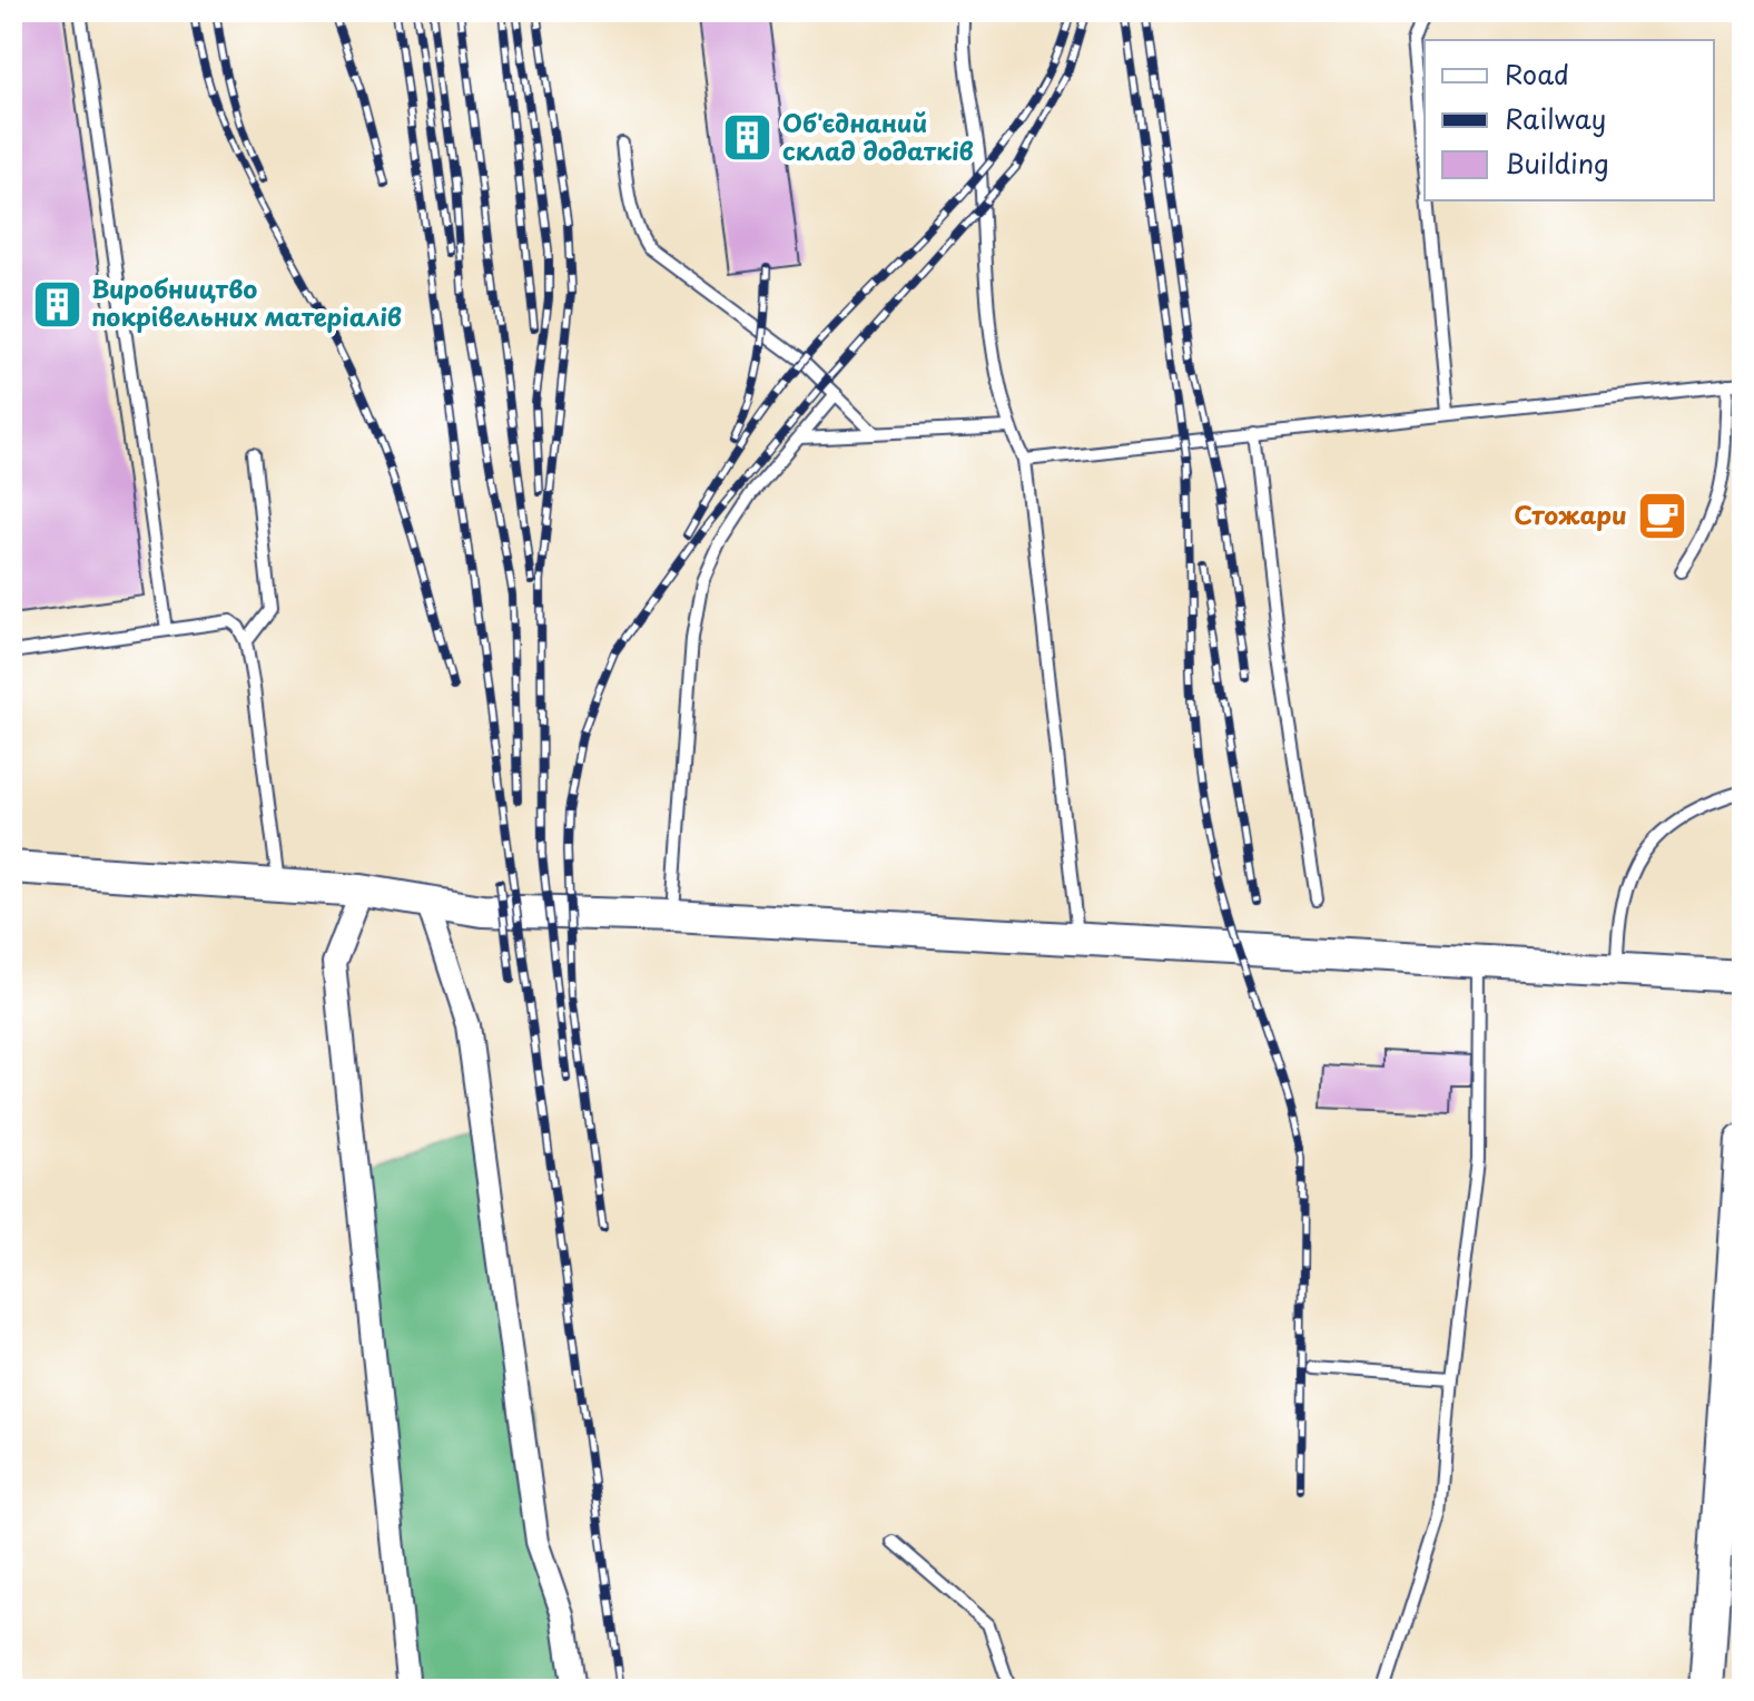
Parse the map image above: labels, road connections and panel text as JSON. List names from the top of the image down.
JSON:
{
  "places": {
    "building": ["Об'єднаний склад додатків", "Виробництво покрівельних матеріалів"],
    "cafe": ["Стожари"]
  },
  "legend": ["Road", "Railway", "Building"]
}
